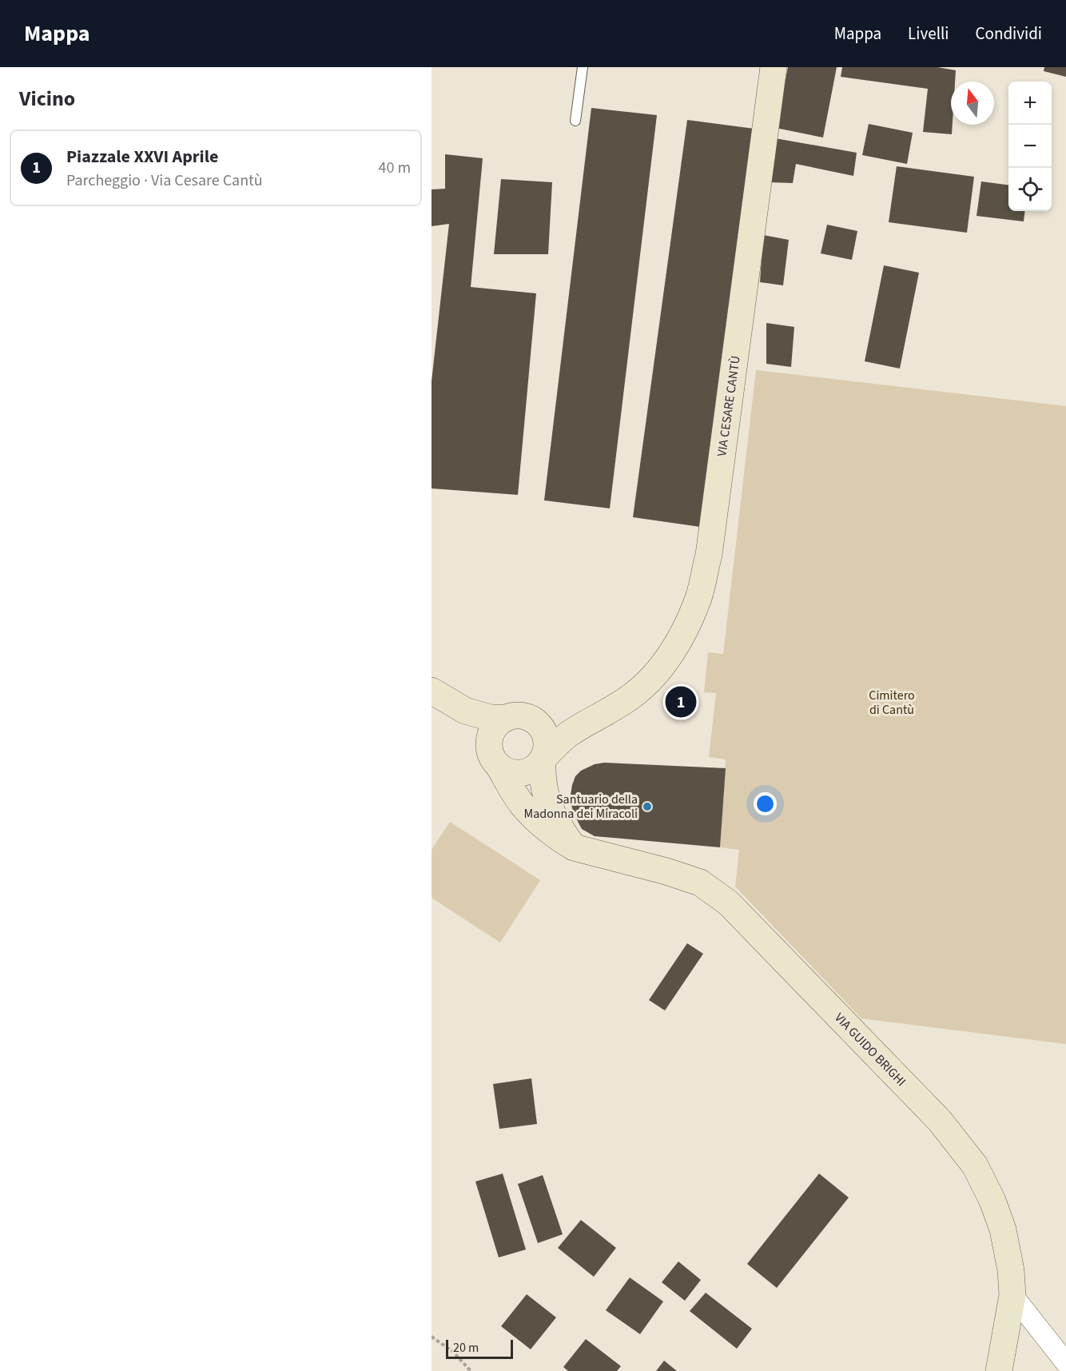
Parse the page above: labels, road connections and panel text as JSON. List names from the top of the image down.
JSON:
{
  "streets": {
    "street": ["VIA CESARE CANTÙ", "VIA GUIDO BRIGHI"]
  },
  "crossings": [
    ["VIA CESARE CANTÙ", "VIA GUIDO BRIGHI"]
  ],
  "parks": ["Cimitero di Cantù"],
  "places": ["Santuario della Madonna dei Miracoli"],
  "scale_bar": "20 m",
  "north": "top",
  "page": {
    "header": "Mappa",
    "nav": ["Mappa", "Livelli", "Condividi"],
    "heading": "Vicino",
    "map_buttons": ["+", "−"],
    "list": [
      {
        "mark": "1",
        "name": "Piazzale XXVI Aprile",
        "note": "Parcheggio · Via Cesare Cantù",
        "value": "40 m"
      }
    ],
    "pins": "1",
    "scale": "20 m"
  }
}
